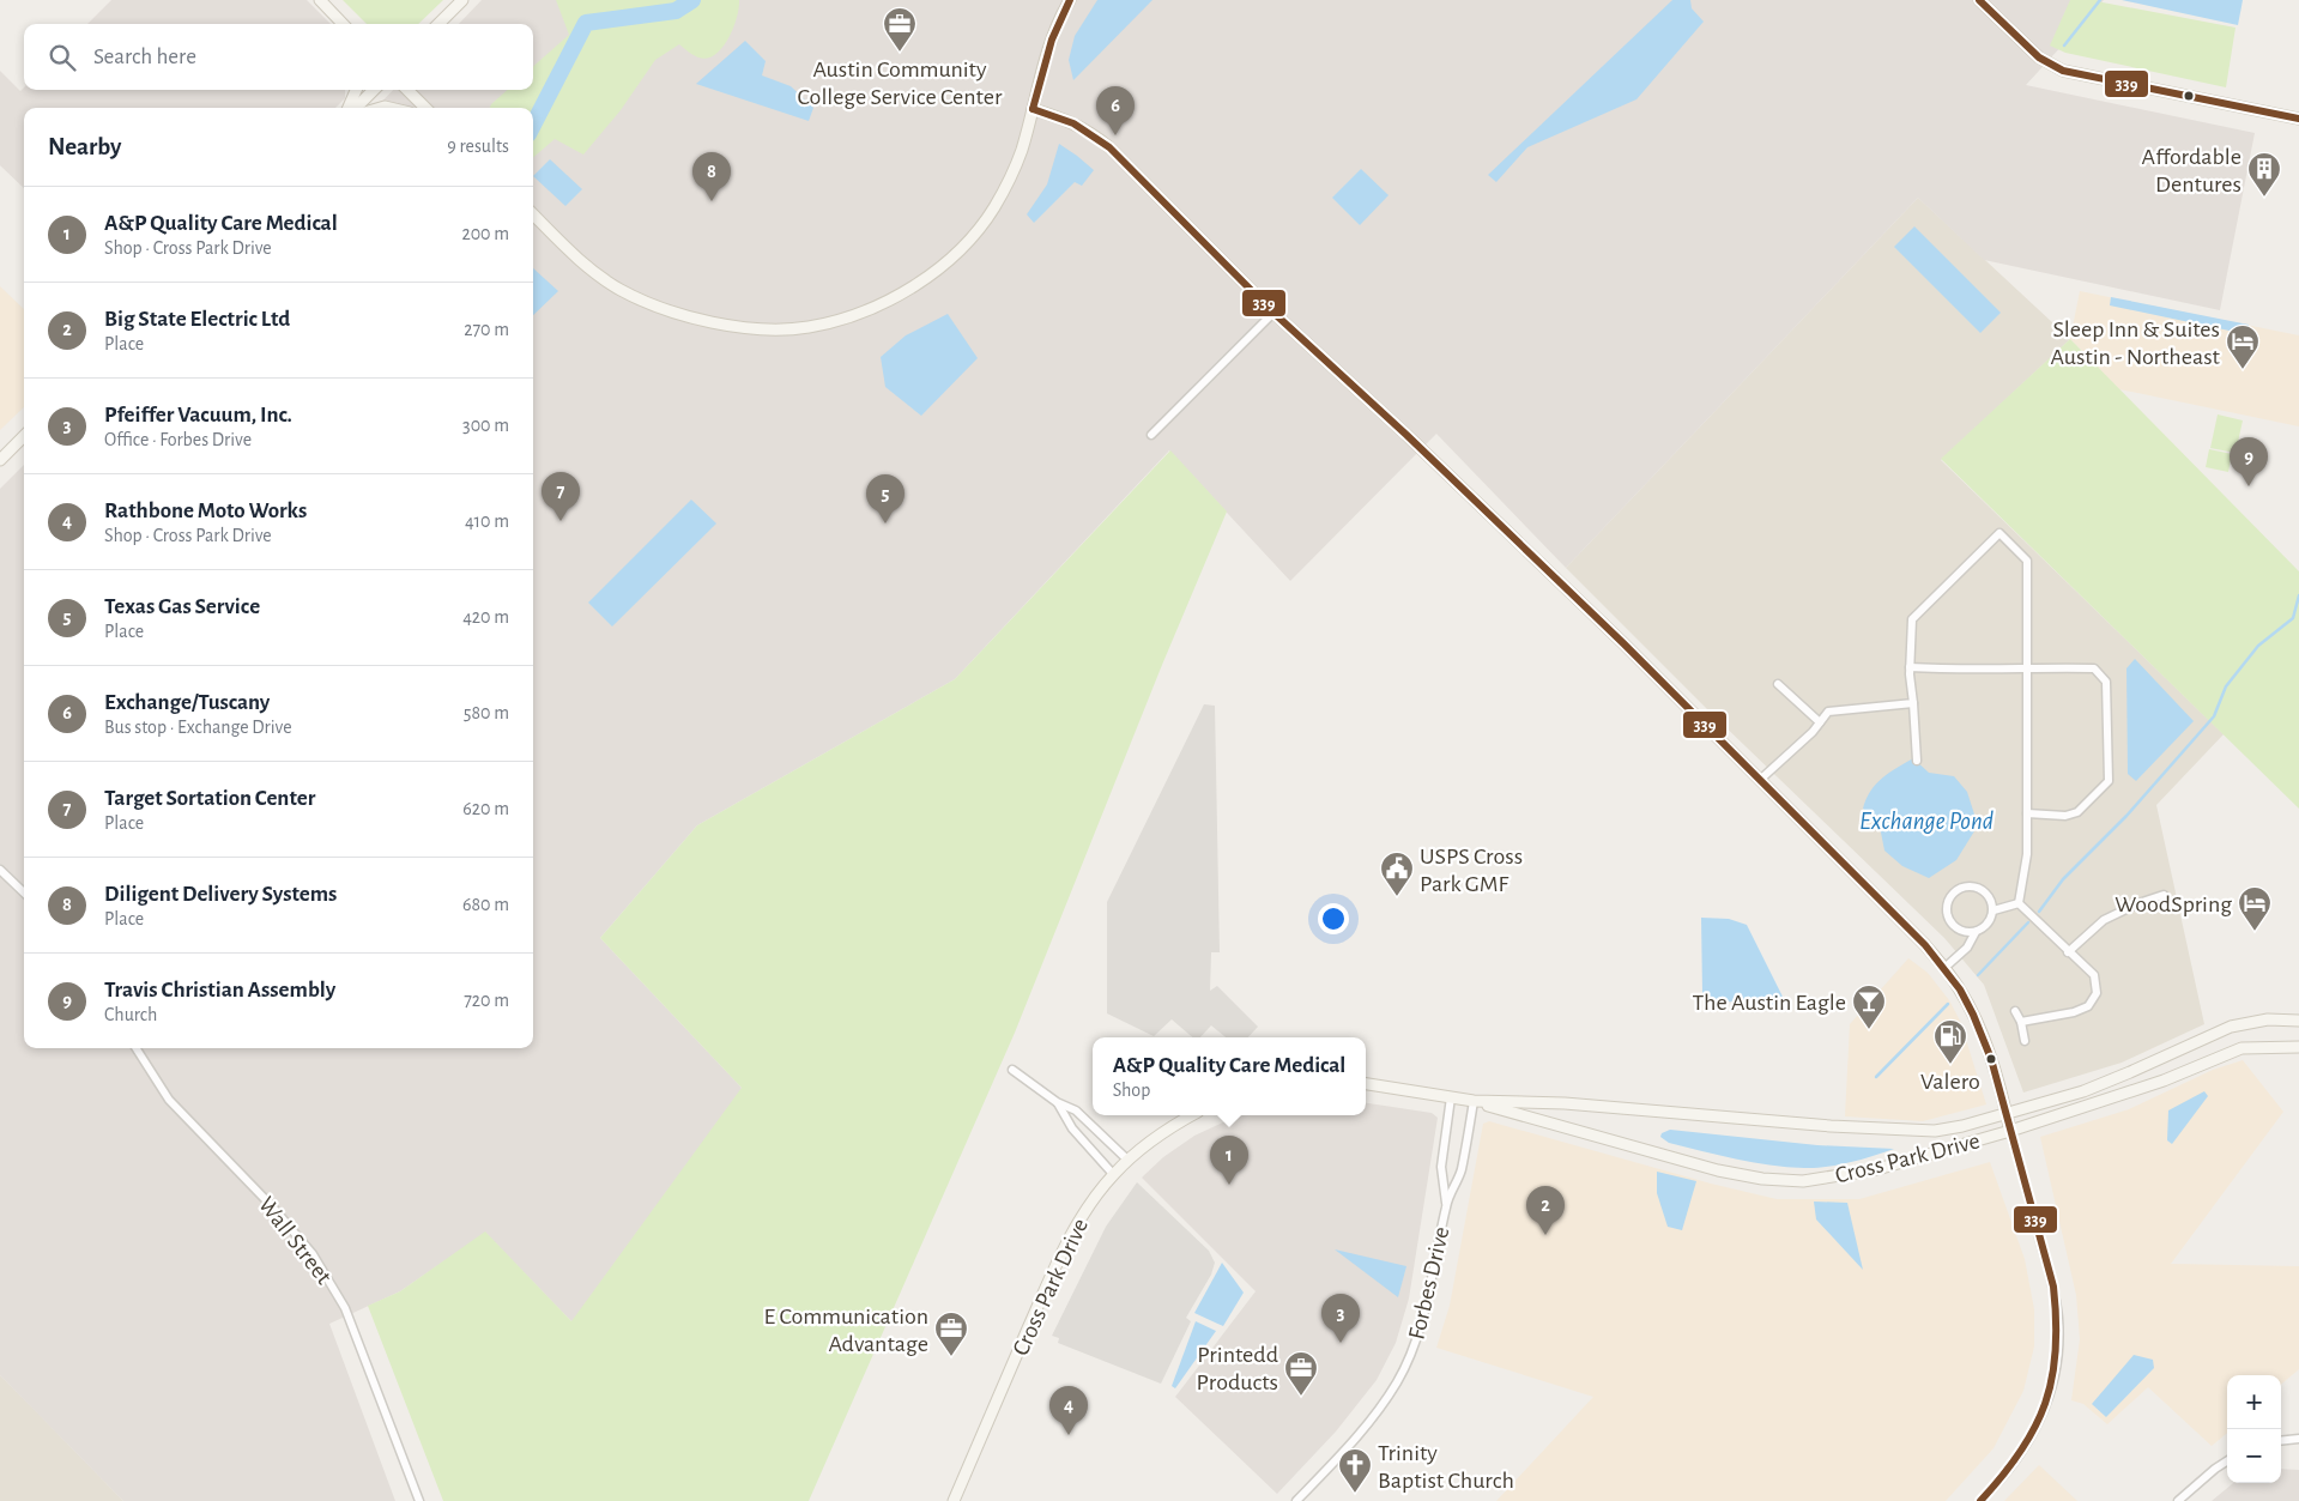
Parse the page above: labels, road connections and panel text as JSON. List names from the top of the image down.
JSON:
{
  "streets": {
    "street": ["Cross Park Drive", "Wall Street", "Forbes Drive"]
  },
  "crossings": [
    ["Cross Park Drive", "Forbes Drive"]
  ],
  "water": ["Exchange Pond"],
  "places": {
    "office": ["Austin Community College Service Center", "E Communication Advantage", "Printedd Products"],
    "building": ["Affordable Dentures"],
    "hotel": ["Sleep Inn & Suites Austin - Northeast", "WoodSpring"],
    "public building": ["USPS Cross Park GMF"],
    "bar": ["The Austin Eagle"],
    "fuel station": ["Valero"],
    "church": ["Trinity Baptist Church"]
  },
  "lines": ["transit line 339"],
  "page": {
    "search": "Search here",
    "pins": [
      "6",
      "8",
      "9",
      "7",
      "5",
      "1",
      "2",
      "3",
      "4"
    ],
    "heading": ["Nearby", "9 results"],
    "list": [
      {
        "mark": "1",
        "name": "A&P Quality Care Medical",
        "note": "Shop · Cross Park Drive",
        "value": "200 m"
      },
      {
        "mark": "2",
        "name": "Big State Electric Ltd",
        "note": "Place",
        "value": "270 m"
      },
      {
        "mark": "3",
        "name": "Pfeiffer Vacuum, Inc.",
        "note": "Office · Forbes Drive",
        "value": "300 m"
      },
      {
        "mark": "4",
        "name": "Rathbone Moto Works",
        "note": "Shop · Cross Park Drive",
        "value": "410 m"
      },
      {
        "mark": "5",
        "name": "Texas Gas Service",
        "note": "Place",
        "value": "420 m"
      },
      {
        "mark": "6",
        "name": "Exchange/Tuscany",
        "note": "Bus stop · Exchange Drive",
        "value": "580 m"
      },
      {
        "mark": "7",
        "name": "Target Sortation Center",
        "note": "Place",
        "value": "620 m"
      },
      {
        "mark": "8",
        "name": "Diligent Delivery Systems",
        "note": "Place",
        "value": "680 m"
      },
      {
        "mark": "9",
        "name": "Travis Christian Assembly",
        "note": "Church",
        "value": "720 m"
      }
    ],
    "popup": ["A&P Quality Care Medical", "Shop"],
    "map_buttons": ["+", "−"]
  }
}
